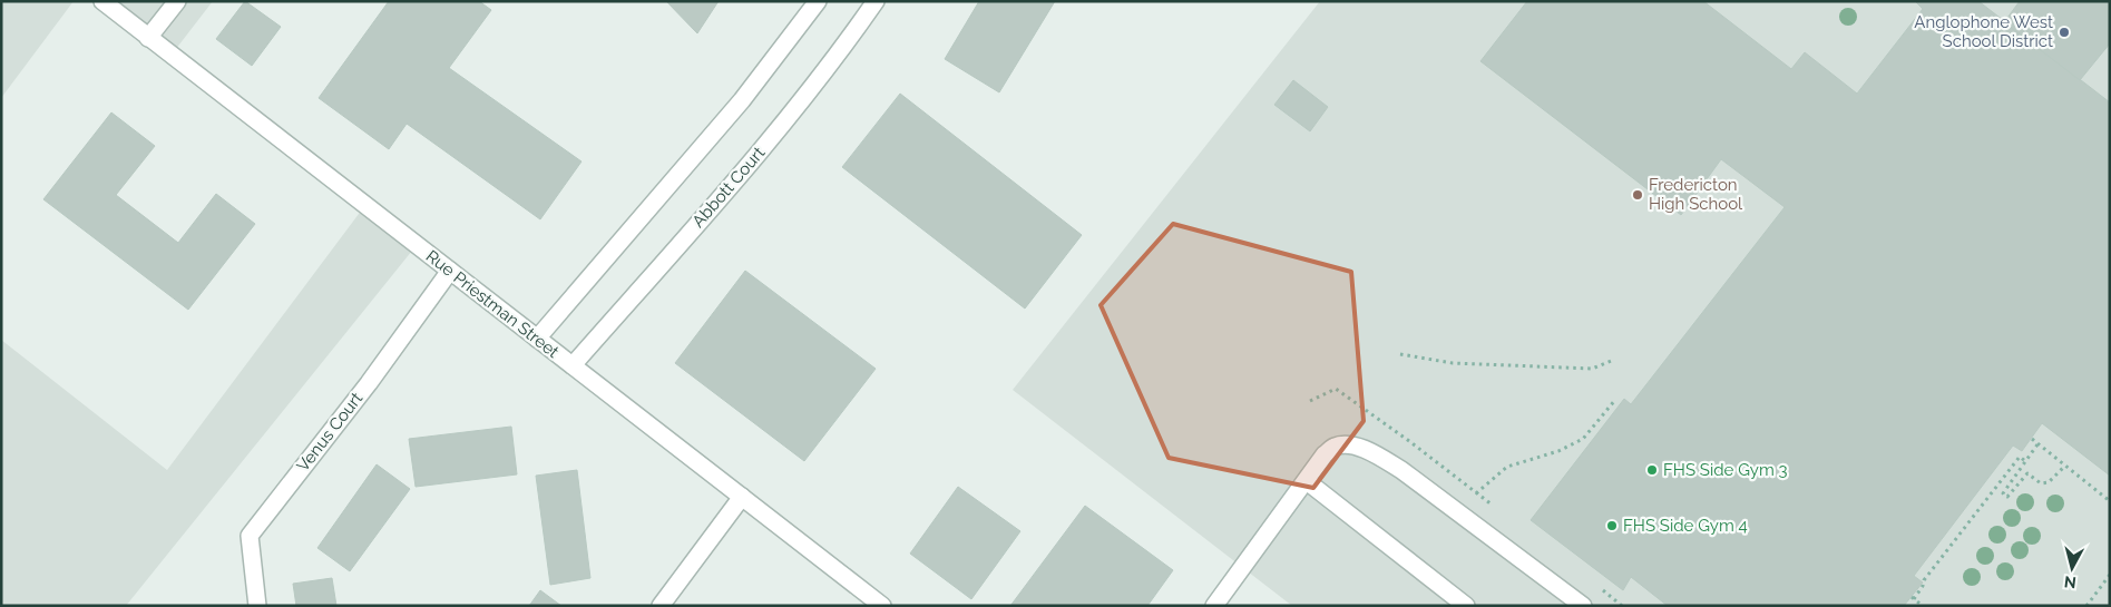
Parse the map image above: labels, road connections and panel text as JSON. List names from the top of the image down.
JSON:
{
  "streets": {
    "street": ["Abbott Court", "Rue Priestman Street", "Venus Court"]
  },
  "crossings": [
    ["Abbott Court", "Rue Priestman Street"],
    ["Rue Priestman Street", "Venus Court"]
  ],
  "places": [
    "Anglophone West School District",
    "Fredericton High School",
    "FHS Side Gym 3",
    "FHS Side Gym 4"
  ],
  "north": "bottom"
}
